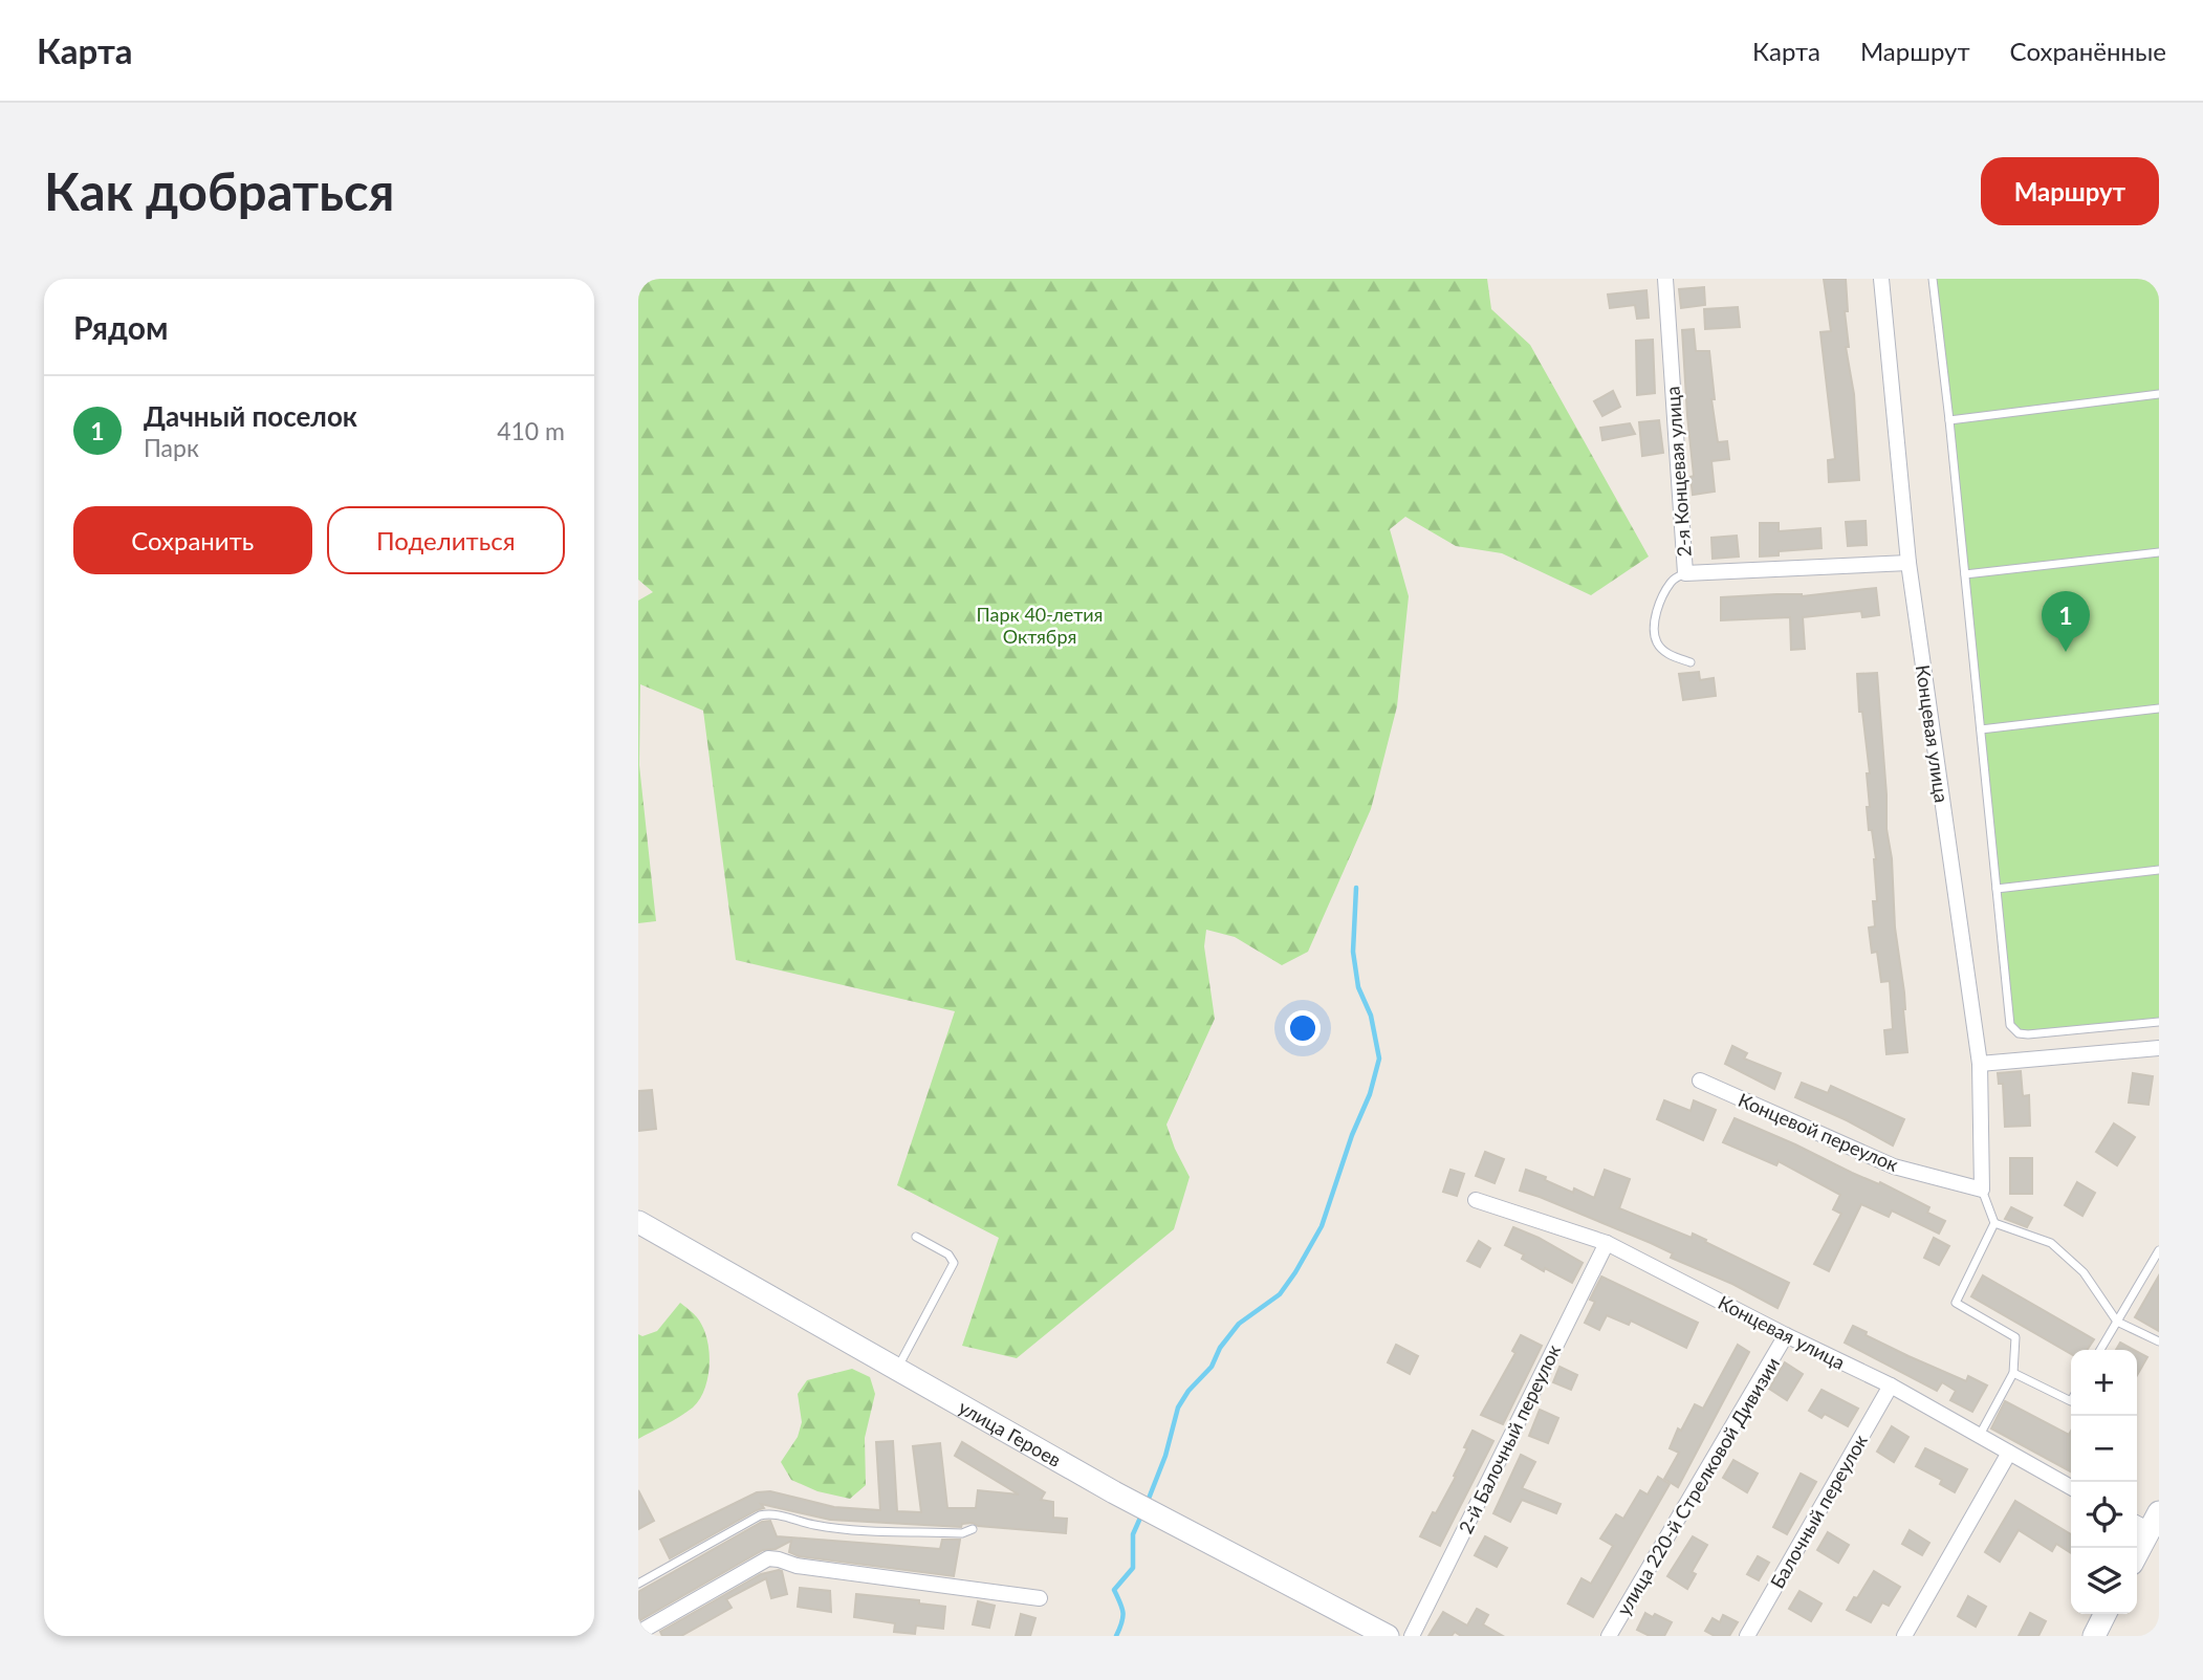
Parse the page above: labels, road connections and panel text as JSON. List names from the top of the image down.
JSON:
{
  "streets": {
    "street": [
      "2-я Концевая улица",
      "Концевая улица",
      "Концевой переулок",
      "улица Героев",
      "2-й Балочный переулок",
      "улица 220-й Стрелковой Дивизии",
      "Балочный переулок"
    ]
  },
  "crossings": [
    ["2-я Концевая улица", "Концевая улица"],
    ["Концевая улица", "Концевой переулок"],
    ["Концевая улица", "2-й Балочный переулок"],
    ["Концевая улица", "улица 220-й Стрелковой Дивизии"],
    ["Концевая улица", "Балочный переулок"]
  ],
  "parks": ["Парк 40-летия Октября"],
  "page": {
    "header": "Карта",
    "nav": ["Карта", "Маршрут", "Сохранённые"],
    "buttons": [
      "Маршрут",
      ["Сохранить", "Поделиться"]
    ],
    "title": "Как добраться",
    "heading": "Рядом",
    "list": [
      {
        "mark": "1",
        "name": "Дачный поселок",
        "note": "Парк",
        "value": "410 m"
      }
    ],
    "pins": "1",
    "map_buttons": ["+", "−"]
  }
}
